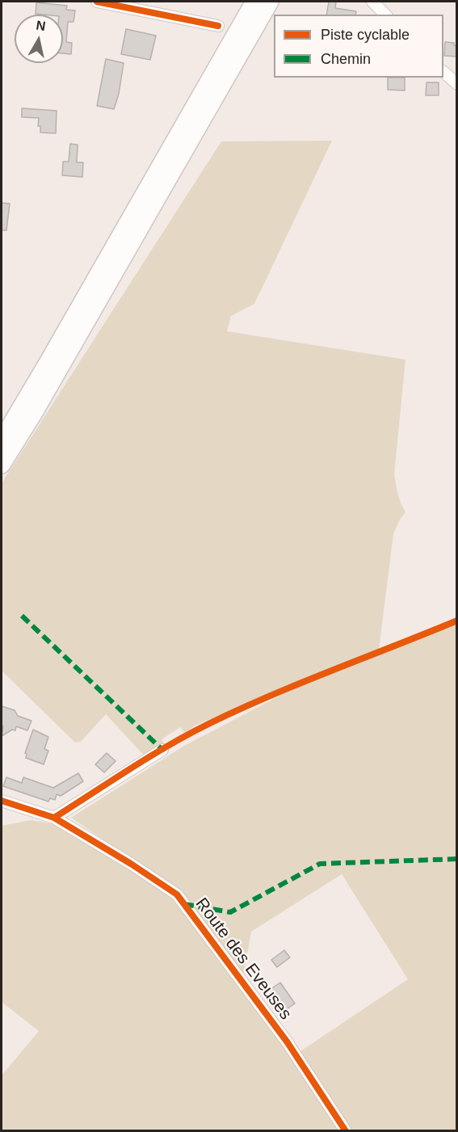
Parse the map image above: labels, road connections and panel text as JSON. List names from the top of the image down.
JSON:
{
  "streets": {
    "street": ["Route des Eveuses"]
  },
  "legend": ["Piste cyclable", "Chemin"],
  "north": "top"
}
